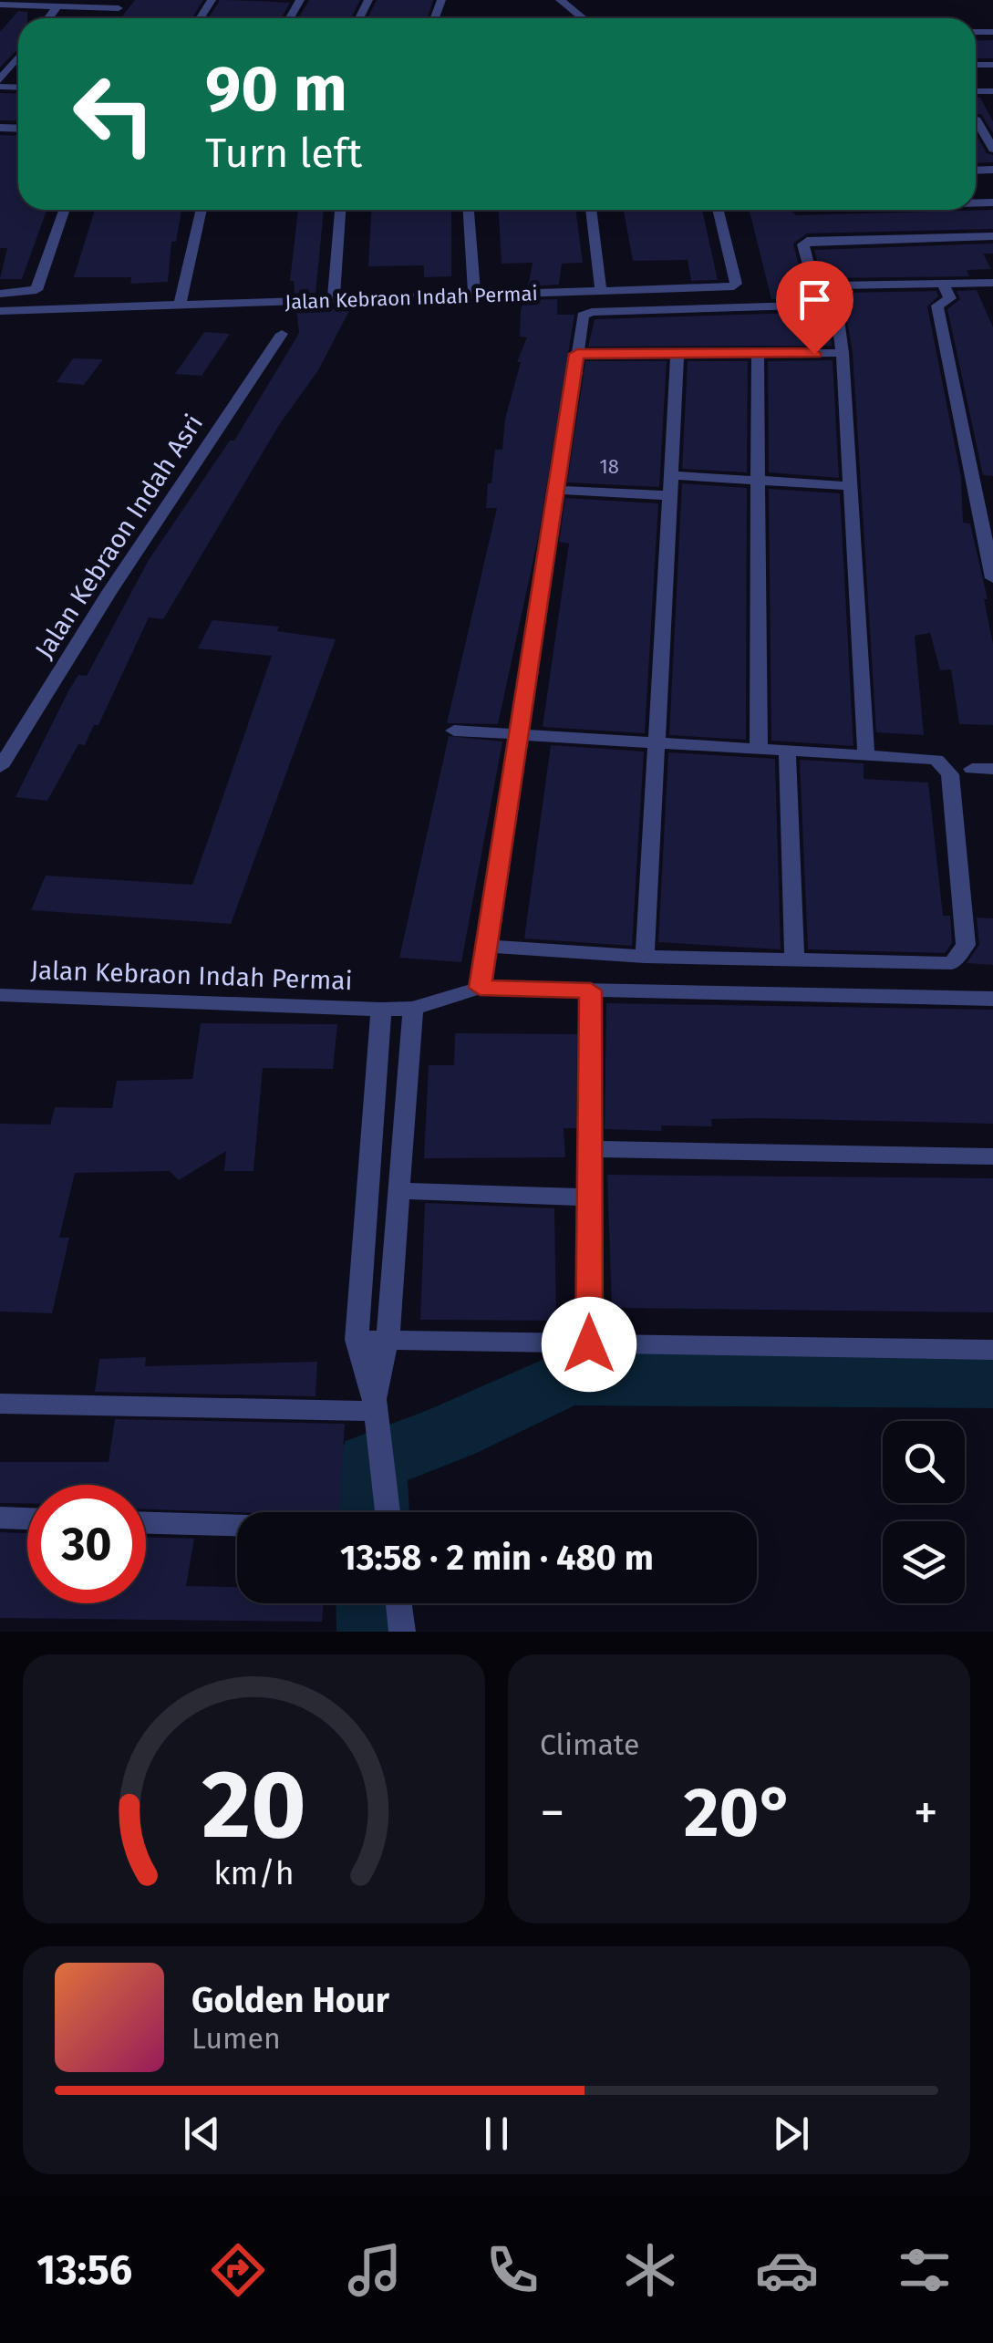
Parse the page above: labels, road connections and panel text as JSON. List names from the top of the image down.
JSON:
{
  "streets": {
    "street": ["Jalan Kebraon Indah Permai", "Jalan Kebraon Indah Asri"]
  },
  "house_numbers": ["18"],
  "page": {
    "turn": ["90 m", "Turn left"],
    "limit": "30",
    "trip": "13:58 · 2 min · 480 m",
    "tile": "Climate",
    "heat": ["−", "20°", "+"],
    "song": ["Golden Hour", "Lumen"],
    "tabs": "13:56",
    "gauge": ["20", "km/h"]
  }
}
